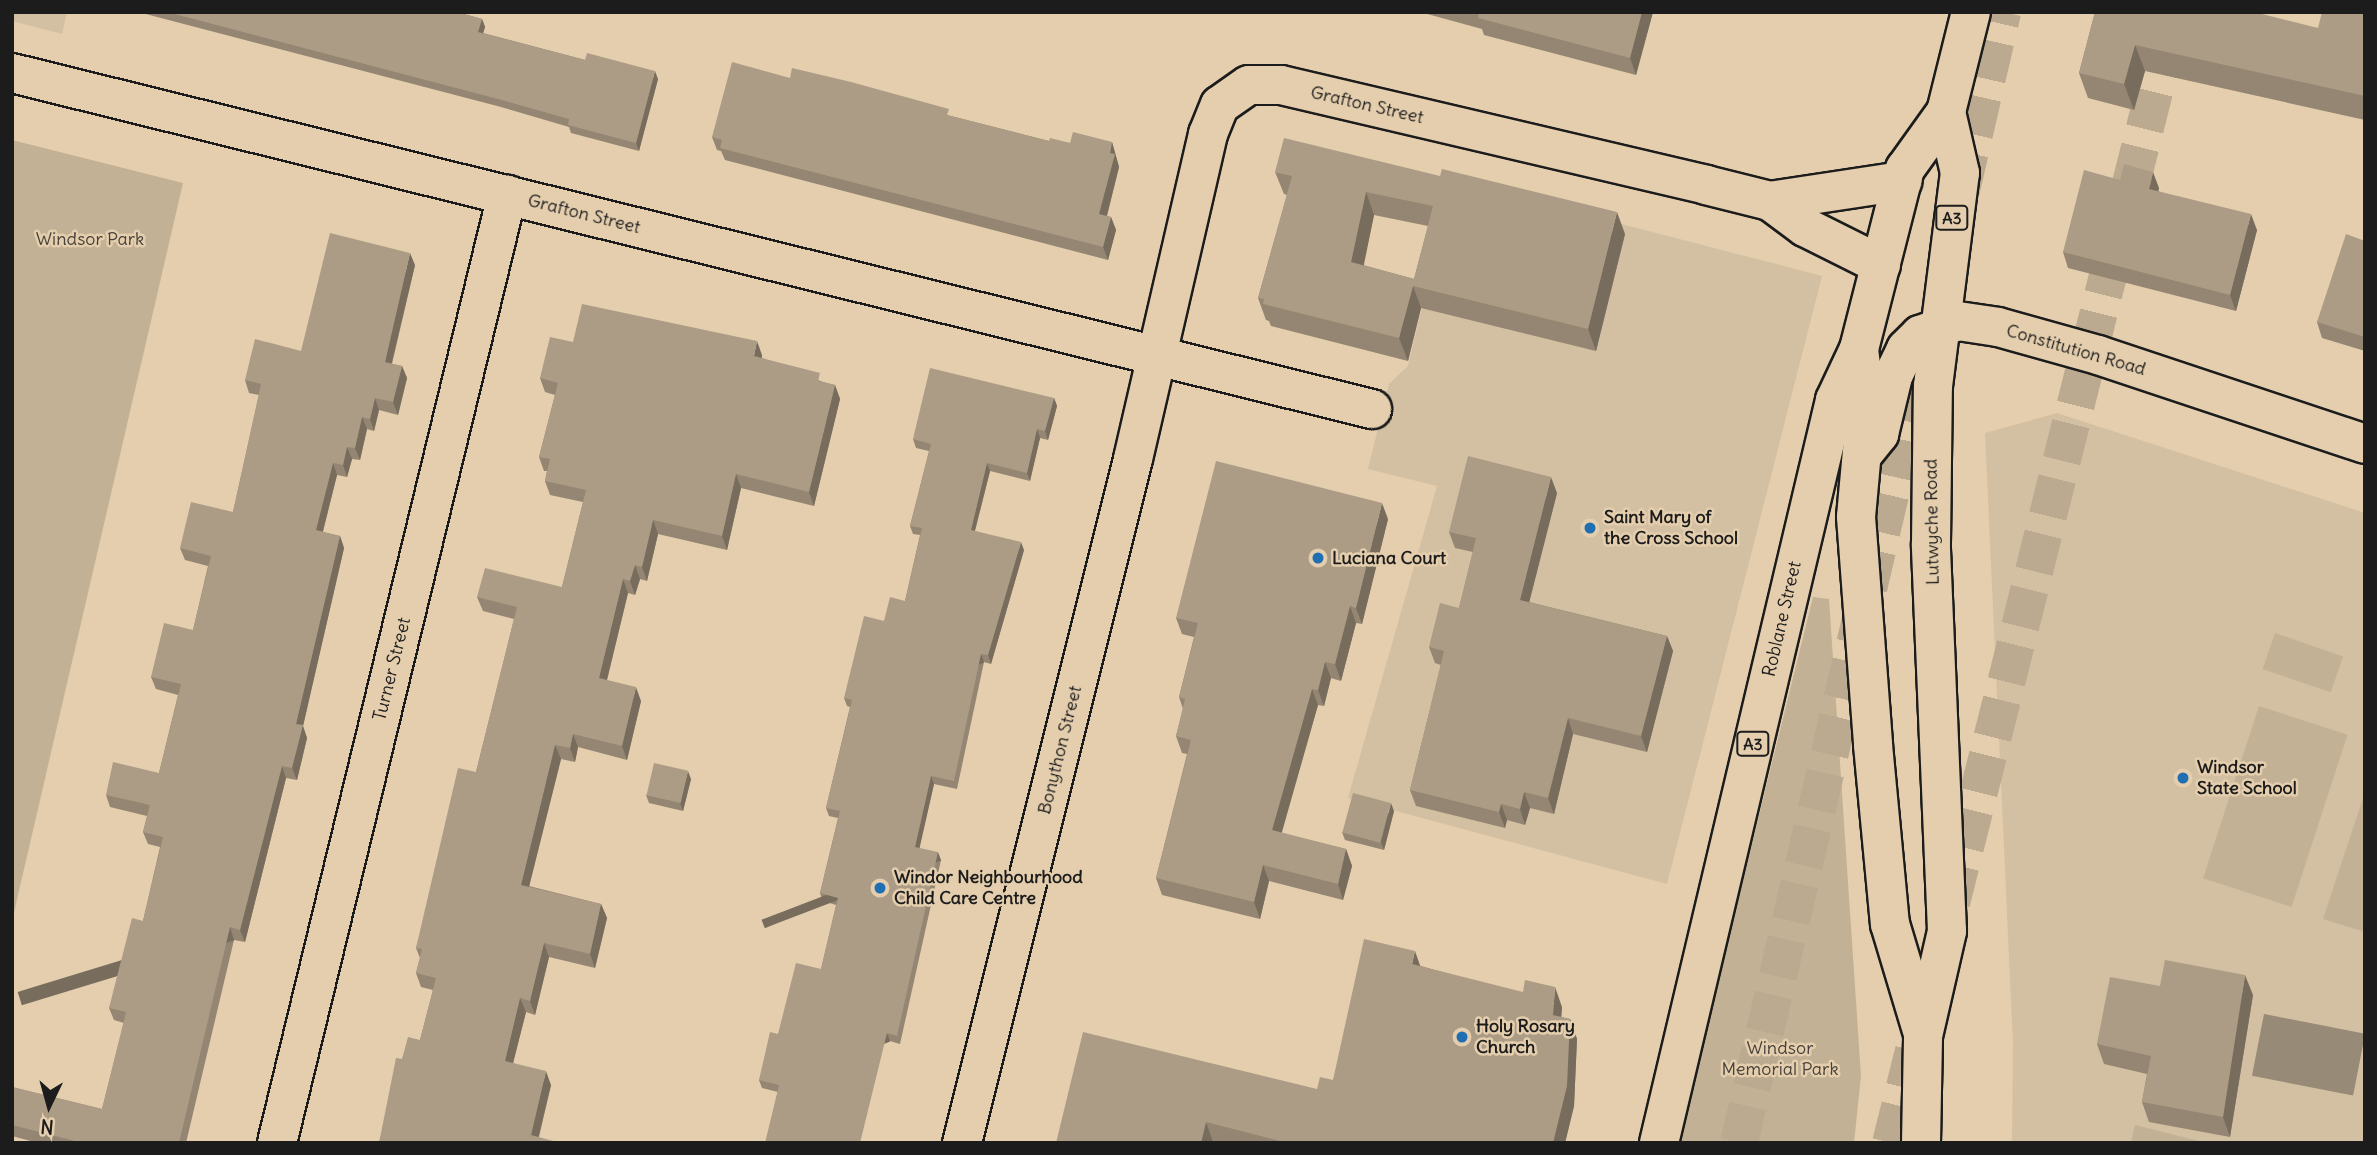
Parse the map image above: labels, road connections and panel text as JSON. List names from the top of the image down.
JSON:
{
  "streets": {
    "main road": [
      "Grafton Street",
      "A3",
      "Constitution Road",
      "Lutwyche Road",
      "Roblane Street",
      "Turner Street",
      "Bonython Street"
    ]
  },
  "crossings": [
    ["Grafton Street", "Roblane Street"],
    ["Grafton Street", "Turner Street"],
    ["Grafton Street", "Bonython Street"],
    ["Constitution Road", "Lutwyche Road"],
    ["Lutwyche Road", "Roblane Street"]
  ],
  "parks": ["Windsor Park", "Windsor Memorial Park"],
  "places": [
    "Saint Mary of the Cross School",
    "Luciana Court",
    "Windsor State School",
    "Windor Neighbourhood Child Care Centre",
    "Holy Rosary Church"
  ],
  "north": "bottom"
}
